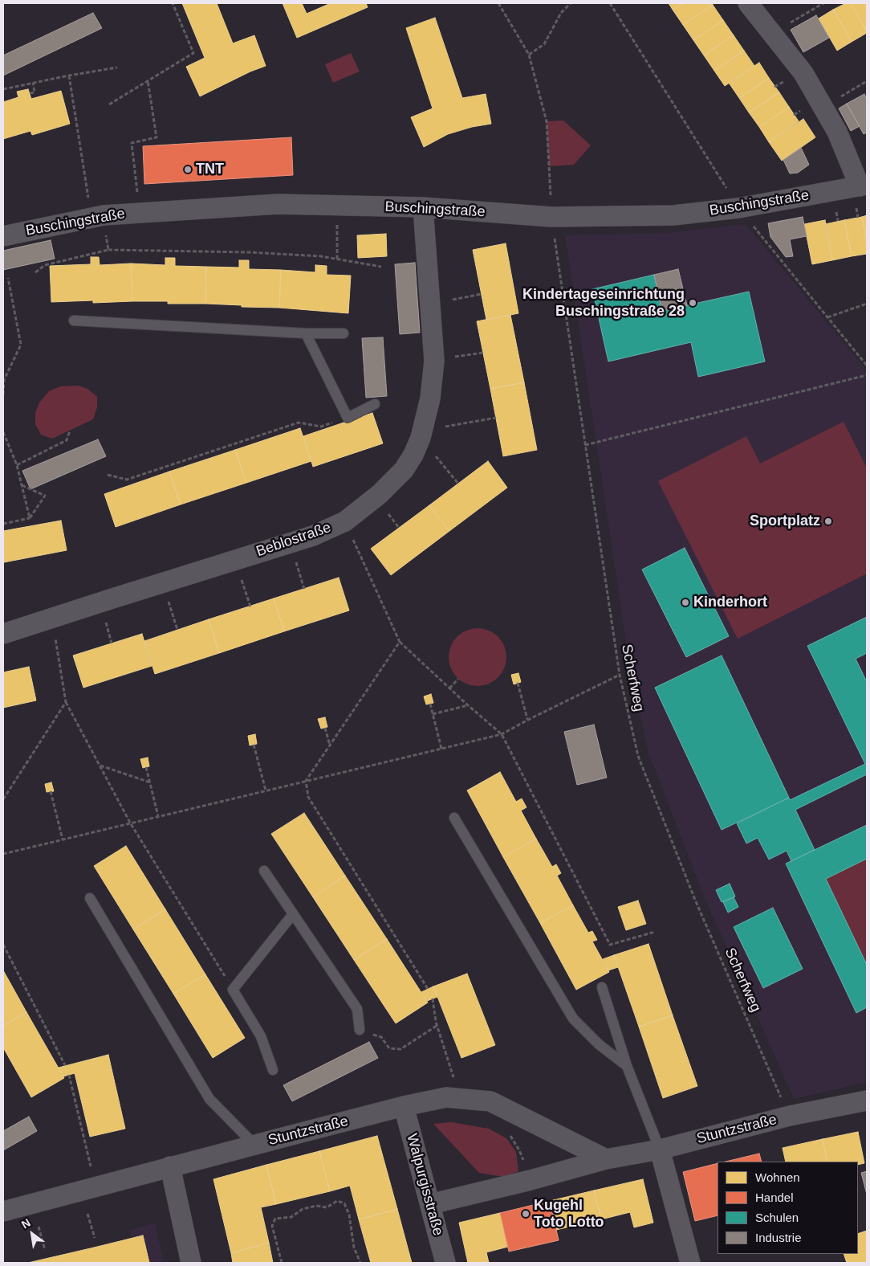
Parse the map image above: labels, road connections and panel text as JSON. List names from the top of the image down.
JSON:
{
  "streets": {
    "street": [
      "Buschingstraße",
      "Beblostraße",
      "Stuntzstraße",
      "Walpurgisstraße"
    ],
    "path": ["Scherfweg"]
  },
  "crossings": [
    ["Buschingstraße", "Beblostraße"],
    ["Buschingstraße", "Scherfweg"],
    ["Scherfweg", "Stuntzstraße"],
    ["Stuntzstraße", "Walpurgisstraße"]
  ],
  "places": [
    "TNT",
    "Kindertageseinrichtung Buschingstraße 28",
    "Sportplatz",
    "Kinderhort",
    "Kugehl Toto Lotto"
  ],
  "legend": [
    "Wohnen",
    "Handel",
    "Schulen",
    "Industrie"
  ],
  "north": "top left"
}
